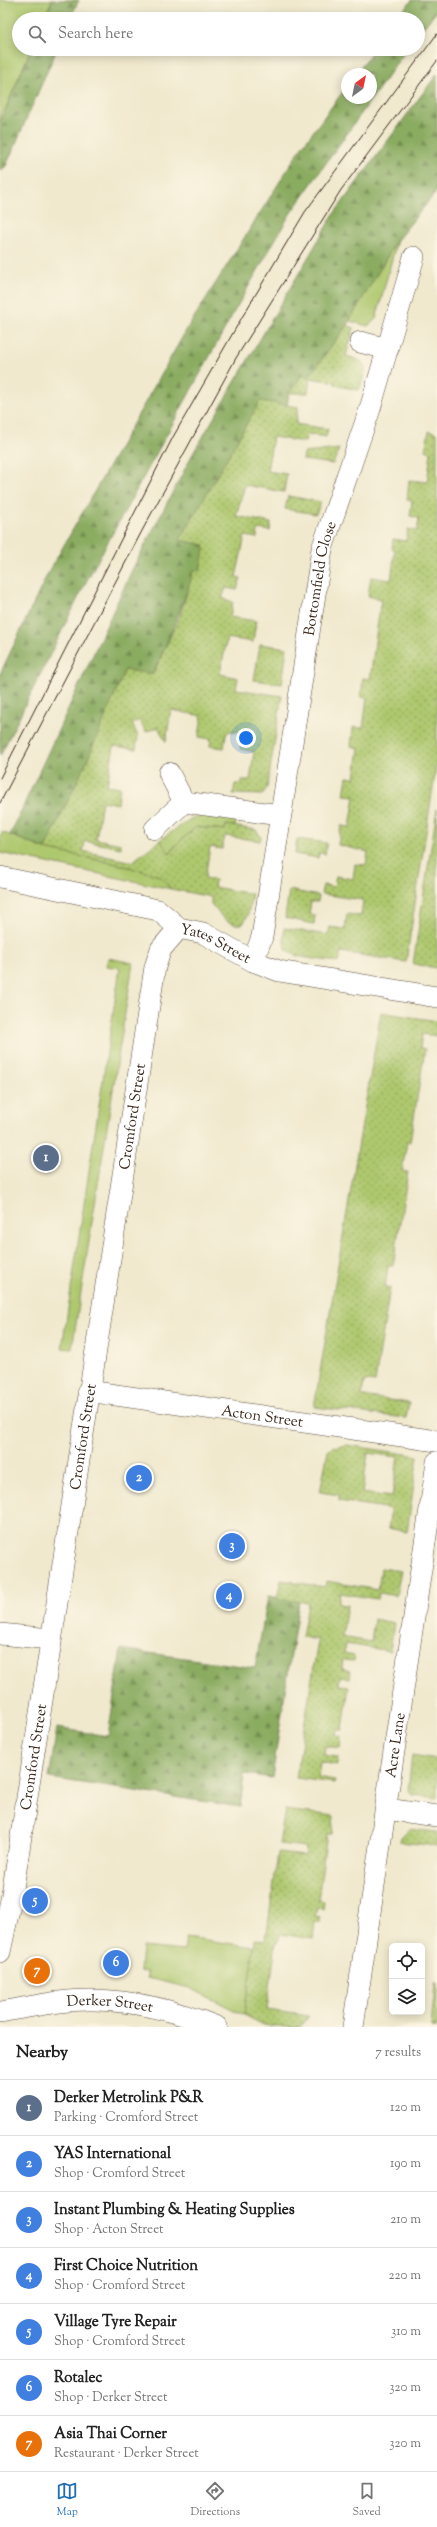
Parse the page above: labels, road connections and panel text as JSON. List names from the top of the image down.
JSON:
{
  "streets": {
    "street": [
      "Bottomfield Close",
      "Yates Street",
      "Cromford Street",
      "Acton Street",
      "Acre Lane",
      "Derker Street"
    ]
  },
  "crossings": [
    ["Bottomfield Close", "Yates Street"],
    ["Yates Street", "Cromford Street"],
    ["Cromford Street", "Acton Street"]
  ],
  "north": "top right",
  "page": {
    "search": "Search here",
    "pins": [
      "1",
      "2",
      "3",
      "4",
      "5",
      "6",
      "7"
    ],
    "heading": ["Nearby", "7 results"],
    "list": [
      {
        "mark": "1",
        "name": "Derker Metrolink P&R",
        "note": "Parking · Cromford Street",
        "value": "120 m"
      },
      {
        "mark": "2",
        "name": "YAS International",
        "note": "Shop · Cromford Street",
        "value": "190 m"
      },
      {
        "mark": "3",
        "name": "Instant Plumbing & Heating Supplies",
        "note": "Shop · Acton Street",
        "value": "210 m"
      },
      {
        "mark": "4",
        "name": "First Choice Nutrition",
        "note": "Shop · Cromford Street",
        "value": "220 m"
      },
      {
        "mark": "5",
        "name": "Village Tyre Repair",
        "note": "Shop · Cromford Street",
        "value": "310 m"
      },
      {
        "mark": "6",
        "name": "Rotalec",
        "note": "Shop · Derker Street",
        "value": "320 m"
      },
      {
        "mark": "7",
        "name": "Asia Thai Corner",
        "note": "Restaurant · Derker Street",
        "value": "320 m"
      }
    ],
    "nav": ["Map", "Directions", "Saved"]
  }
}
